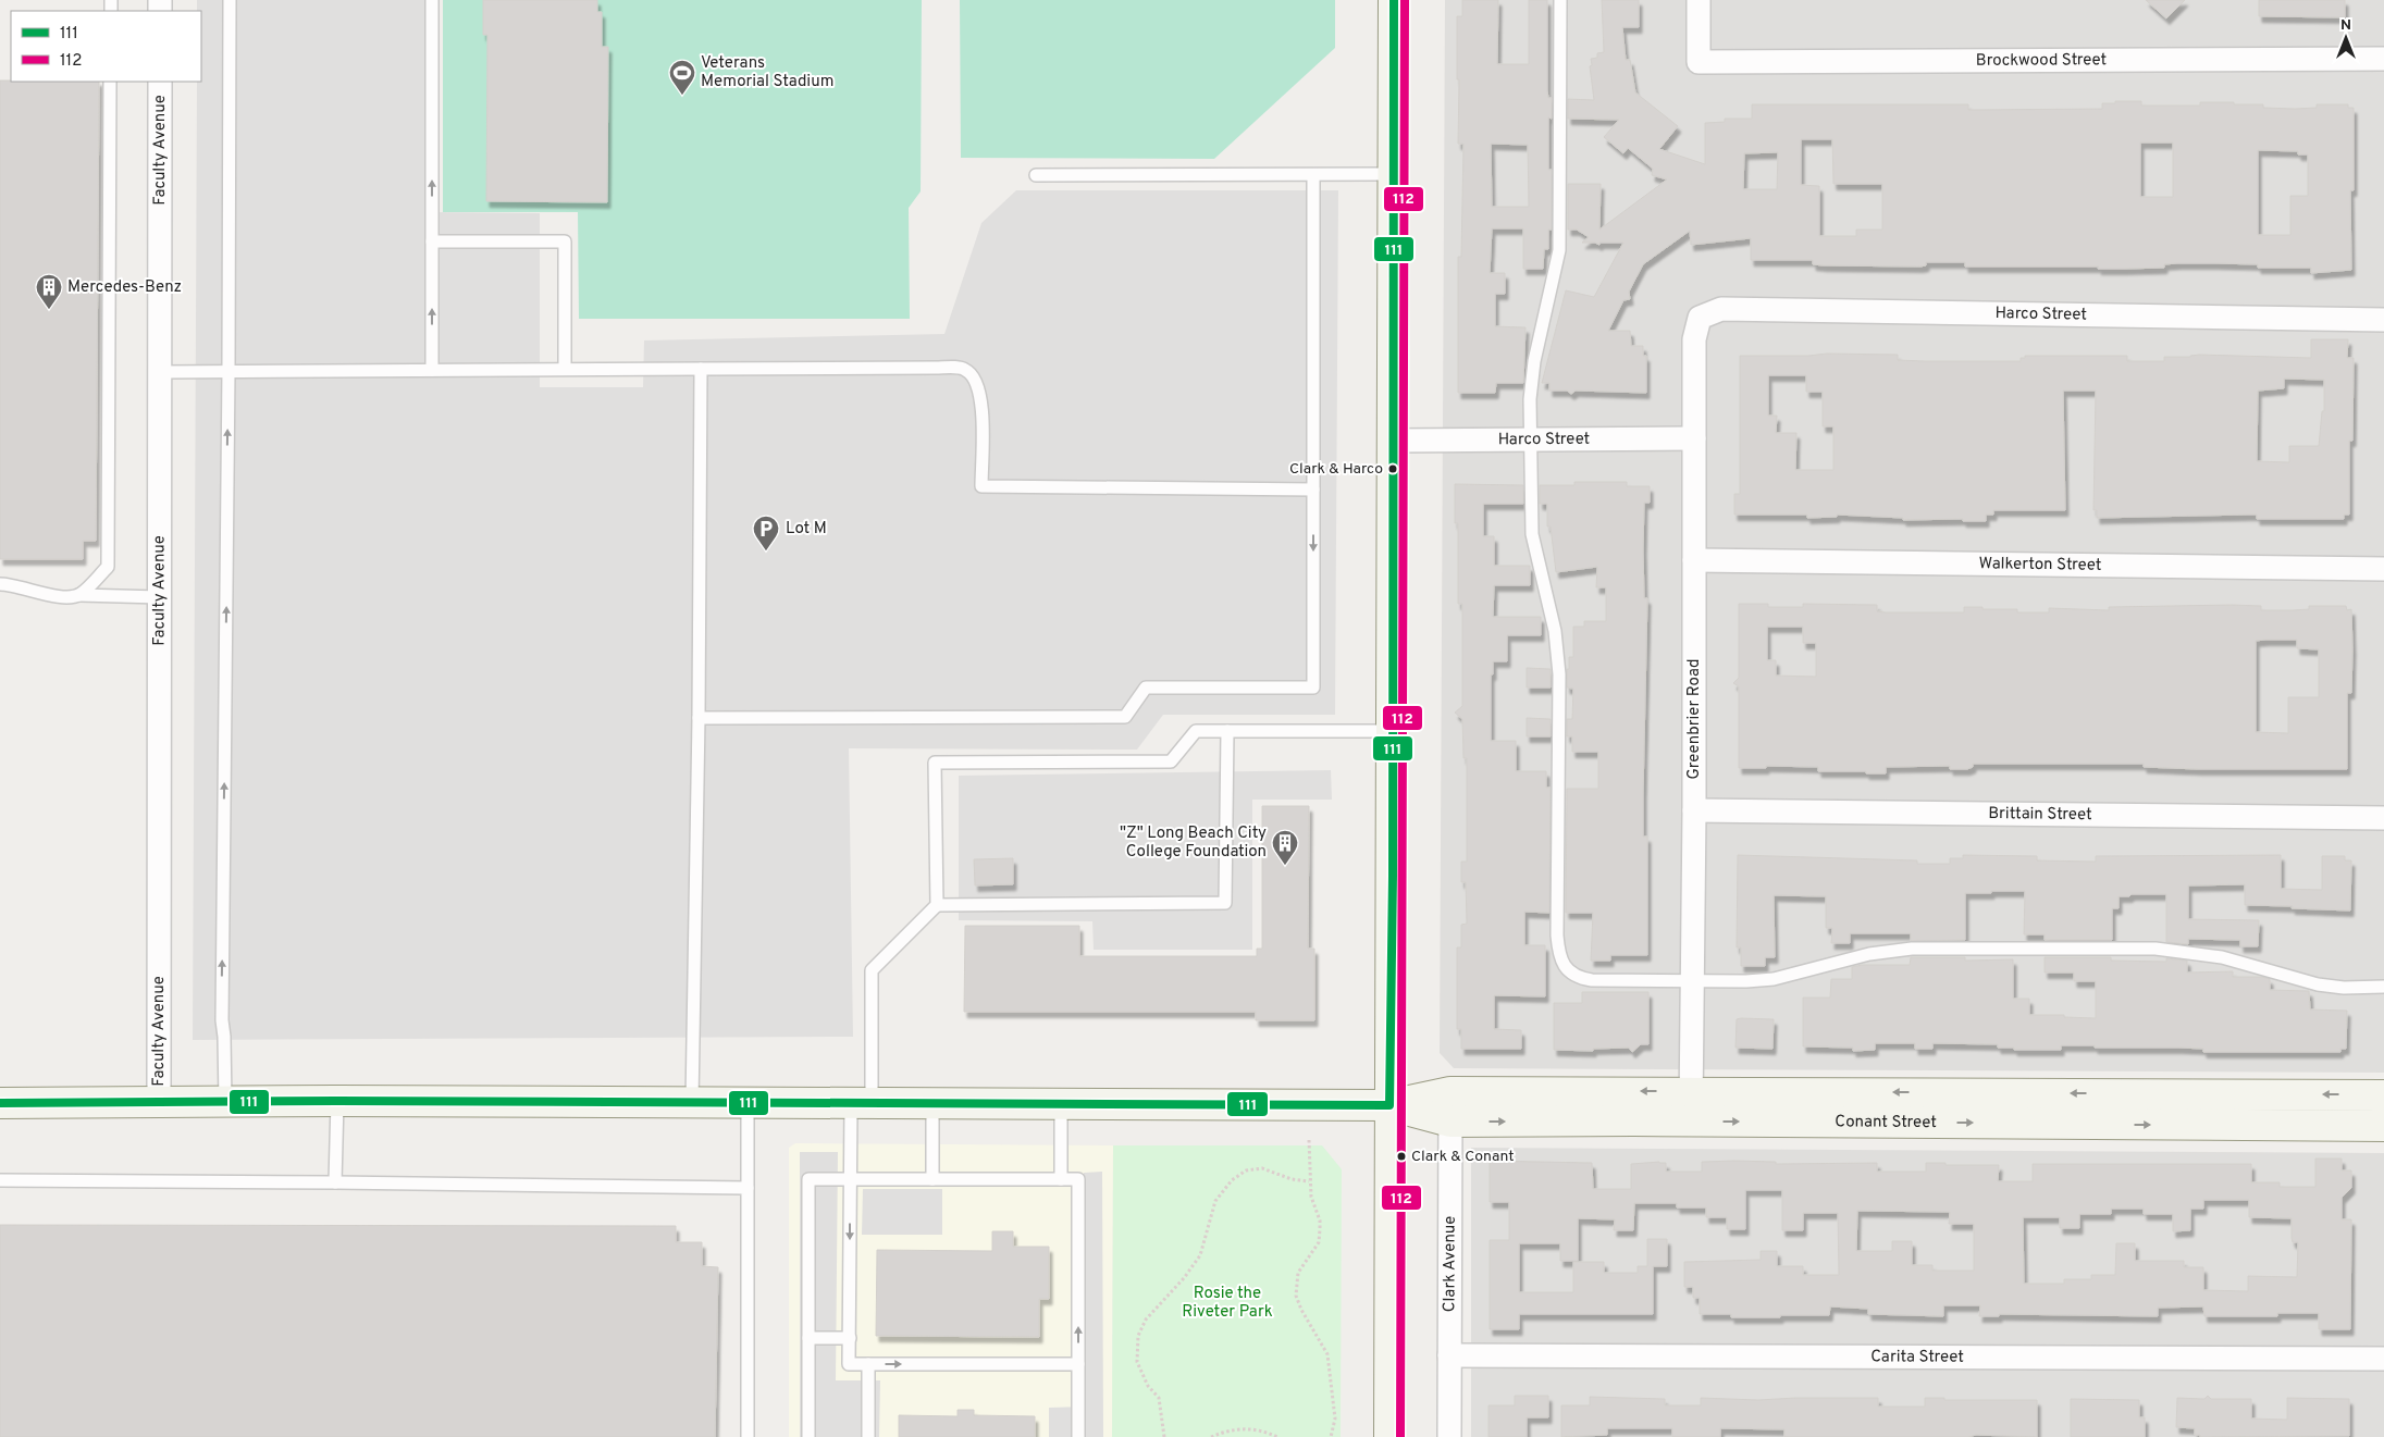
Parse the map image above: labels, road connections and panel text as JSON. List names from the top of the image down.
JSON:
{
  "streets": {
    "street": [
      "Brockwood Street",
      "Faculty Avenue",
      "Harco Street",
      "Walkerton Street",
      "Greenbrier Road",
      "Brittain Street",
      "Conant Street",
      "Clark Avenue",
      "Carita Street"
    ]
  },
  "crossings": [
    ["Faculty Avenue", "Conant Street"],
    ["Harco Street", "Greenbrier Road"],
    ["Walkerton Street", "Greenbrier Road"],
    ["Greenbrier Road", "Brittain Street"],
    ["Greenbrier Road", "Conant Street"],
    ["Conant Street", "Clark Avenue"],
    ["Clark Avenue", "Carita Street"]
  ],
  "parks": ["Rosie the Riveter Park"],
  "places": {
    "sports": ["Veterans Memorial Stadium"],
    "building": ["Mercedes-Benz", "\"Z\" Long Beach City College Foundation"],
    "other": ["Clark & Harco", "Clark & Conant"],
    "parking": ["Lot M"]
  },
  "lines": ["transit line 111", "transit line 112"],
  "legend": ["111", "112"],
  "north": "top"
}
